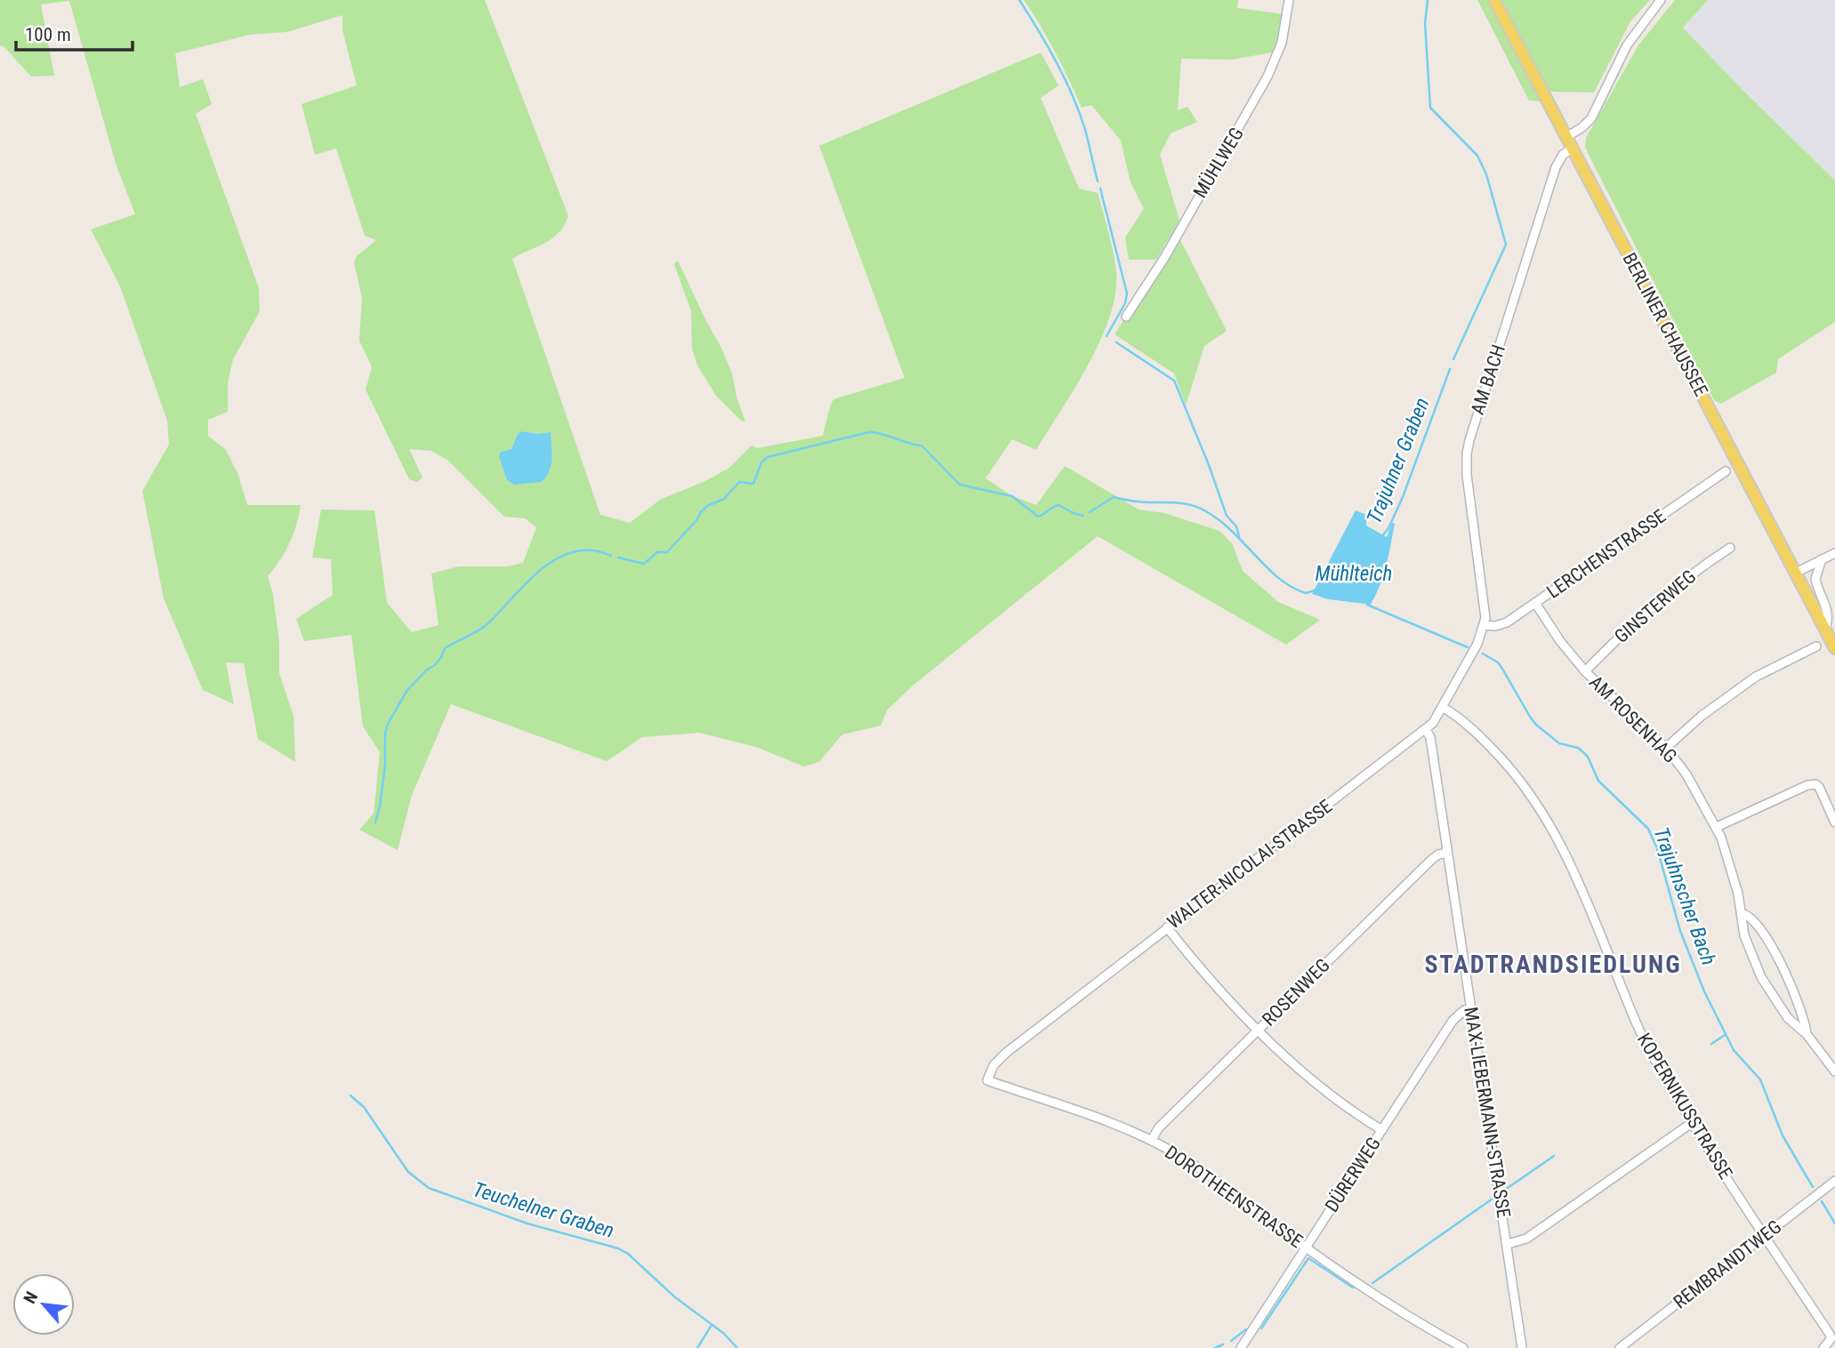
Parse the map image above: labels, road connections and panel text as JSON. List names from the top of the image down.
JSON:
{
  "streets": {
    "main road": ["BERLINER CHAUSSEE"],
    "street": [
      "MÜHLWEG",
      "AM BACH",
      "LERCHENSTRASSE",
      "GINSTERWEG",
      "AM ROSENHAG",
      "WALTER-NICOLAI-STRASSE",
      "ROSENWEG",
      "KOPERNIKUSSTRASSE",
      "MAX-LIEBERMANN-STRASSE",
      "DÜRERWEG",
      "DOROTHEENSTRASSE",
      "REMBRANDTWEG"
    ]
  },
  "crossings": [
    ["BERLINER CHAUSSEE", "AM BACH"],
    ["AM BACH", "LERCHENSTRASSE"],
    ["AM BACH", "WALTER-NICOLAI-STRASSE"],
    ["LERCHENSTRASSE", "AM ROSENHAG"],
    ["LERCHENSTRASSE", "WALTER-NICOLAI-STRASSE"],
    ["GINSTERWEG", "AM ROSENHAG"],
    ["WALTER-NICOLAI-STRASSE", "KOPERNIKUSSTRASSE"],
    ["WALTER-NICOLAI-STRASSE", "MAX-LIEBERMANN-STRASSE"],
    ["WALTER-NICOLAI-STRASSE", "DOROTHEENSTRASSE"],
    ["ROSENWEG", "MAX-LIEBERMANN-STRASSE"],
    ["ROSENWEG", "DOROTHEENSTRASSE"],
    ["KOPERNIKUSSTRASSE", "REMBRANDTWEG"],
    ["MAX-LIEBERMANN-STRASSE", "DÜRERWEG"],
    ["DÜRERWEG", "DOROTHEENSTRASSE"]
  ],
  "districts": ["STADTRANDSIEDLUNG"],
  "water": [
    "Trajuhner Graben",
    "Mühlteich",
    "Trajuhnscher Bach",
    "Teuchelner Graben"
  ],
  "scale_bar": "100 m",
  "north": "top left"
}
